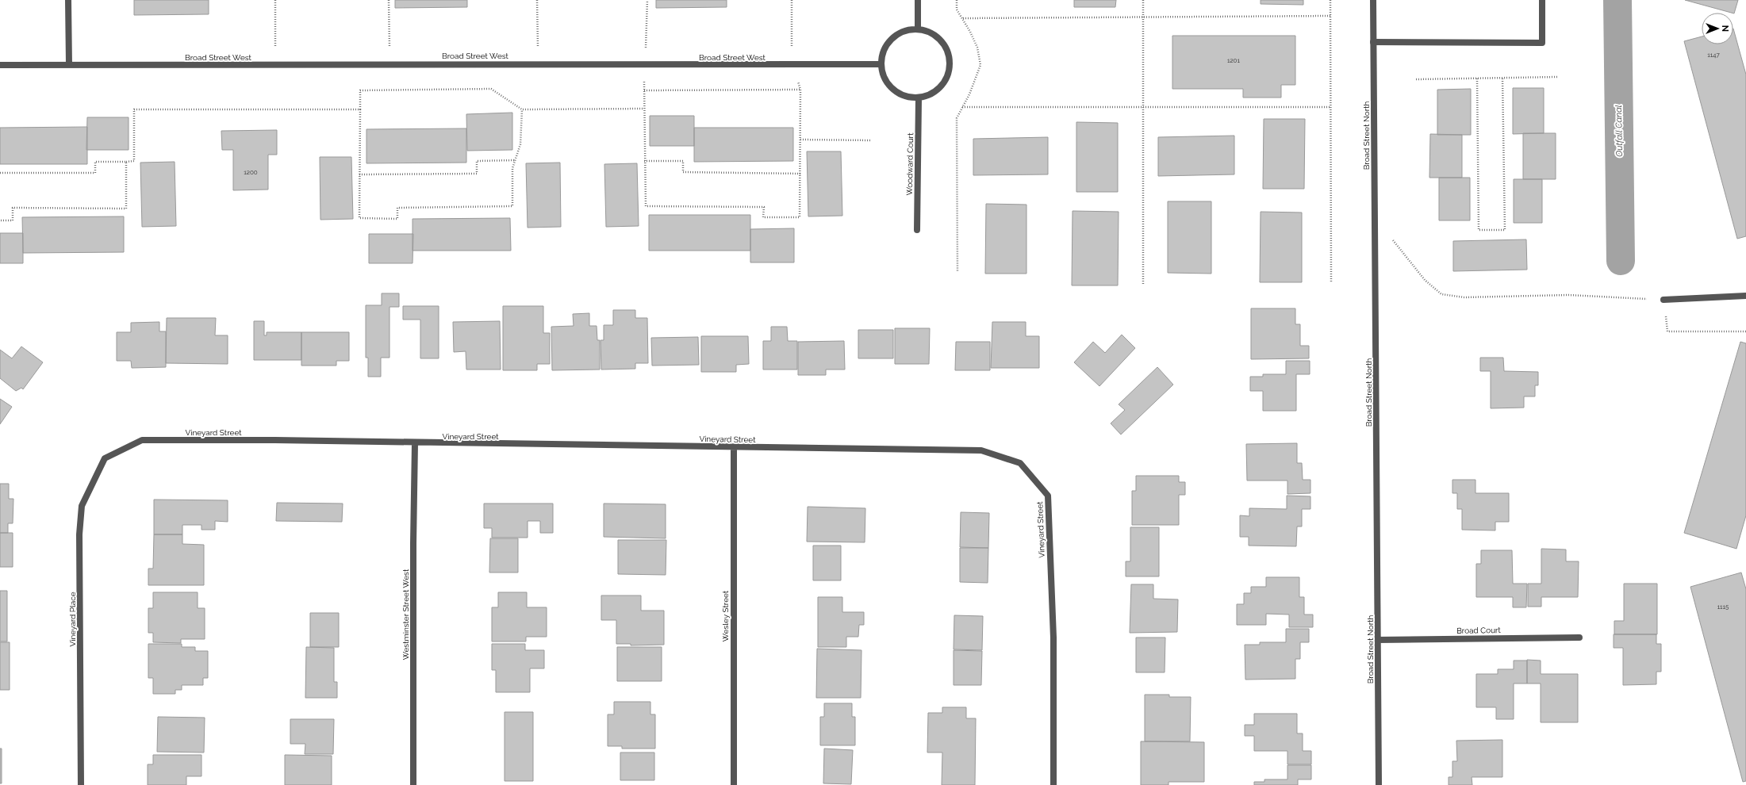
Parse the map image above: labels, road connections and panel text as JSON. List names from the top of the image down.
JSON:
{
  "streets": {
    "street": [
      "Broad Street West",
      "Broad Street North",
      "Woodward Court",
      "Vineyard Street",
      "Westminster Street West",
      "Wesley Street",
      "Vineyard Place",
      "Broad Court"
    ]
  },
  "crossings": [
    ["Broad Street West", "Woodward Court"],
    ["Broad Street North", "Broad Court"],
    ["Vineyard Street", "Westminster Street West"],
    ["Vineyard Street", "Wesley Street"],
    ["Vineyard Street", "Vineyard Place"]
  ],
  "water": ["Outfall Canal"],
  "house_numbers": [
    "1147",
    "1201",
    "1200",
    "1115"
  ],
  "north": "right"
}
